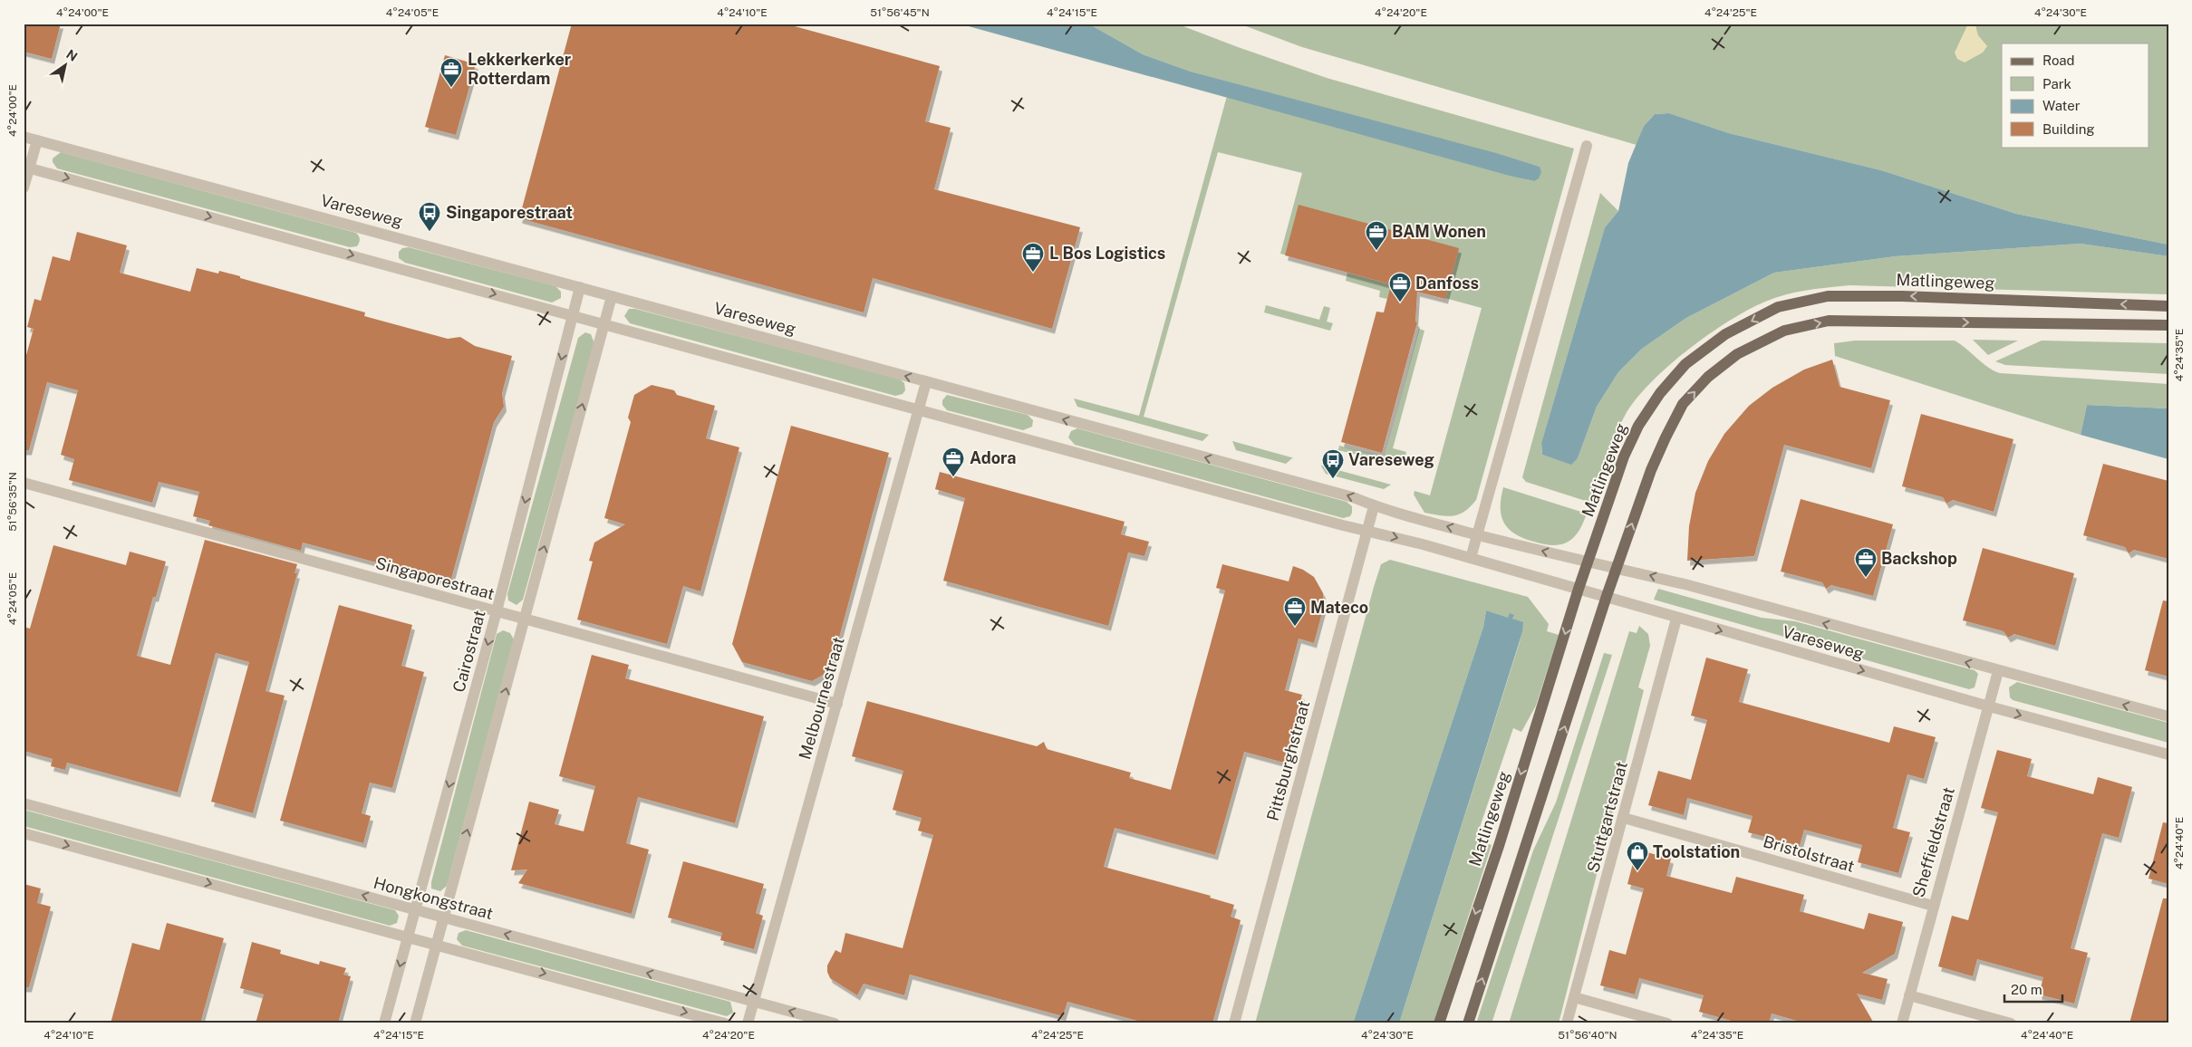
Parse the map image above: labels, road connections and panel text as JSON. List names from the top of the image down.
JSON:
{
  "streets": {
    "main road": ["Matlingeweg"],
    "street": [
      "Vareseweg",
      "Singaporestraat",
      "Cairostraat",
      "Melbournestraat",
      "Pittsburghstraat",
      "Stuttgartstraat",
      "Sheffieldstraat",
      "Bristolstraat",
      "Hongkongstraat"
    ]
  },
  "crossings": [
    ["Vareseweg", "Matlingeweg"],
    ["Vareseweg", "Cairostraat"],
    ["Vareseweg", "Melbournestraat"],
    ["Vareseweg", "Pittsburghstraat"],
    ["Vareseweg", "Stuttgartstraat"],
    ["Vareseweg", "Sheffieldstraat"],
    ["Singaporestraat", "Cairostraat"],
    ["Singaporestraat", "Melbournestraat"],
    ["Cairostraat", "Hongkongstraat"],
    ["Melbournestraat", "Hongkongstraat"],
    ["Stuttgartstraat", "Bristolstraat"],
    ["Sheffieldstraat", "Bristolstraat"]
  ],
  "one_way": ["Matlingeweg"],
  "places": {
    "office": [
      "Lekkerkerker Rotterdam",
      "BAM Wonen",
      "L Bos Logistics",
      "Danfoss",
      "Adora",
      "Backshop",
      "Mateco"
    ],
    "bus stop": ["Singaporestraat", "Vareseweg"],
    "shop": ["Toolstation"]
  },
  "legend": [
    "Road",
    "Park",
    "Water",
    "Building"
  ],
  "scale_bar": "20 m",
  "north": "top right",
  "coordinates": [
    "4°24'00\"E",
    "4°24'05\"E",
    "4°24'10\"E",
    "51°56'45\"N",
    "4°24'15\"E",
    "4°24'20\"E",
    "4°24'25\"E",
    "4°24'30\"E",
    "4°24'35\"E",
    "51°56'35\"N",
    "4°24'40\"E",
    "51°56'40\"N"
  ]
}
